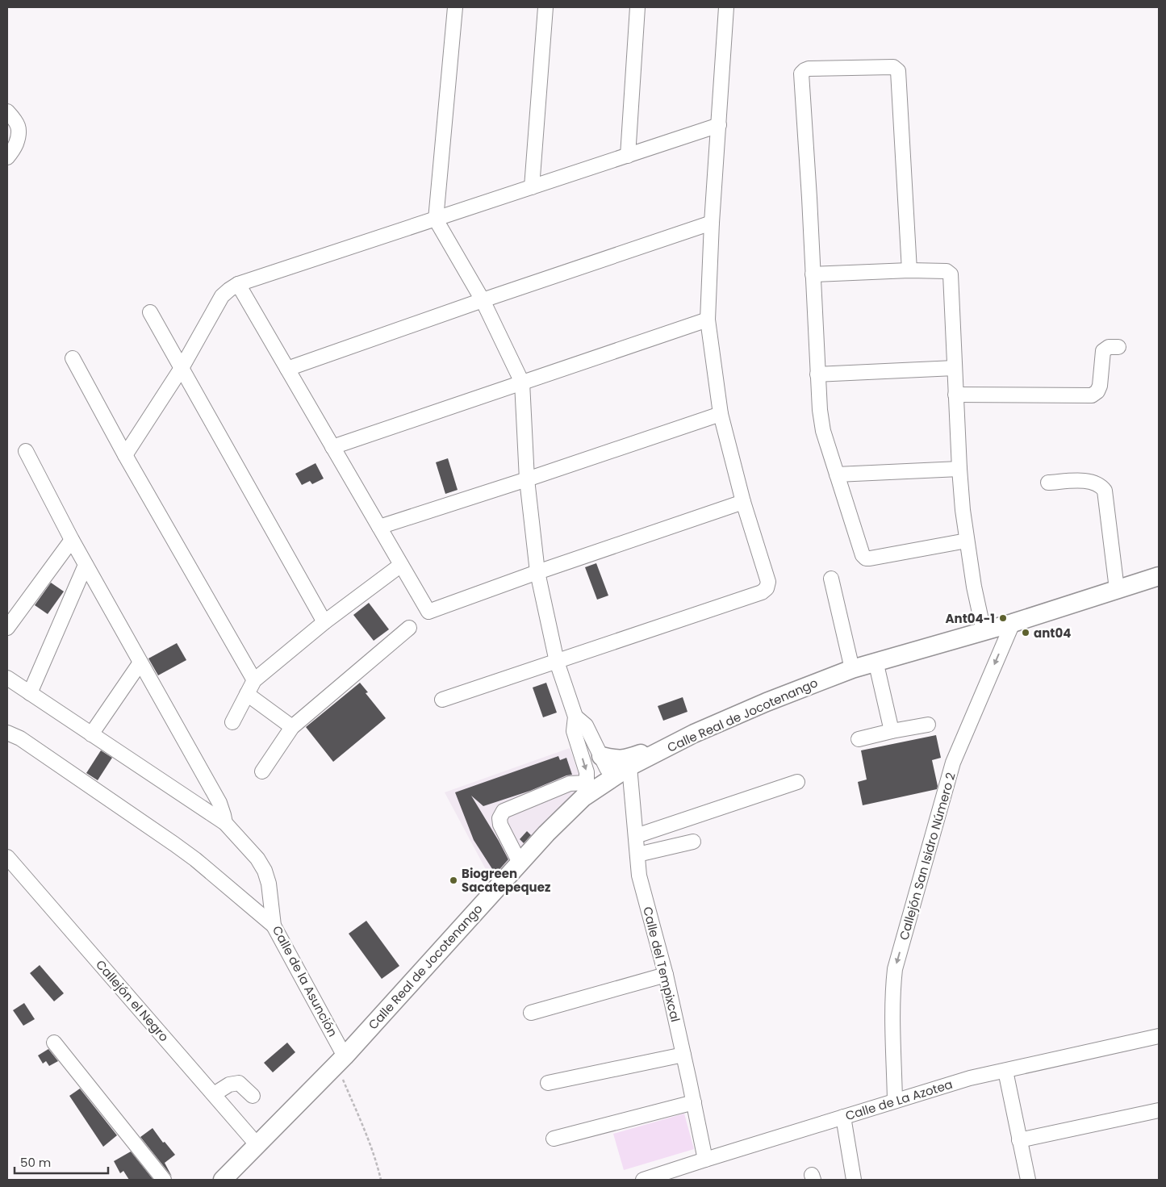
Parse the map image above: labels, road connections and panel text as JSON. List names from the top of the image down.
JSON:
{
  "streets": {
    "main road": ["Calle Real de Jocotenango"],
    "street": [
      "Callejón San Isidro Número 2",
      "Calle del Tempixcal",
      "Calle de la Asunción",
      "Callejón el Negro",
      "Calle de La Azotea"
    ]
  },
  "crossings": [
    ["Calle Real de Jocotenango", "Callejón San Isidro Número 2"],
    ["Calle Real de Jocotenango", "Calle del Tempixcal"],
    ["Calle Real de Jocotenango", "Calle de la Asunción"],
    ["Calle Real de Jocotenango", "Callejón el Negro"],
    ["Callejón San Isidro Número 2", "Calle de La Azotea"],
    ["Calle del Tempixcal", "Calle de La Azotea"]
  ],
  "one_way": ["Callejón San Isidro Número 2"],
  "places": ["Ant04-1", "ant04", "Biogreen Sacatepequez"],
  "scale_bar": "50 m"
}
